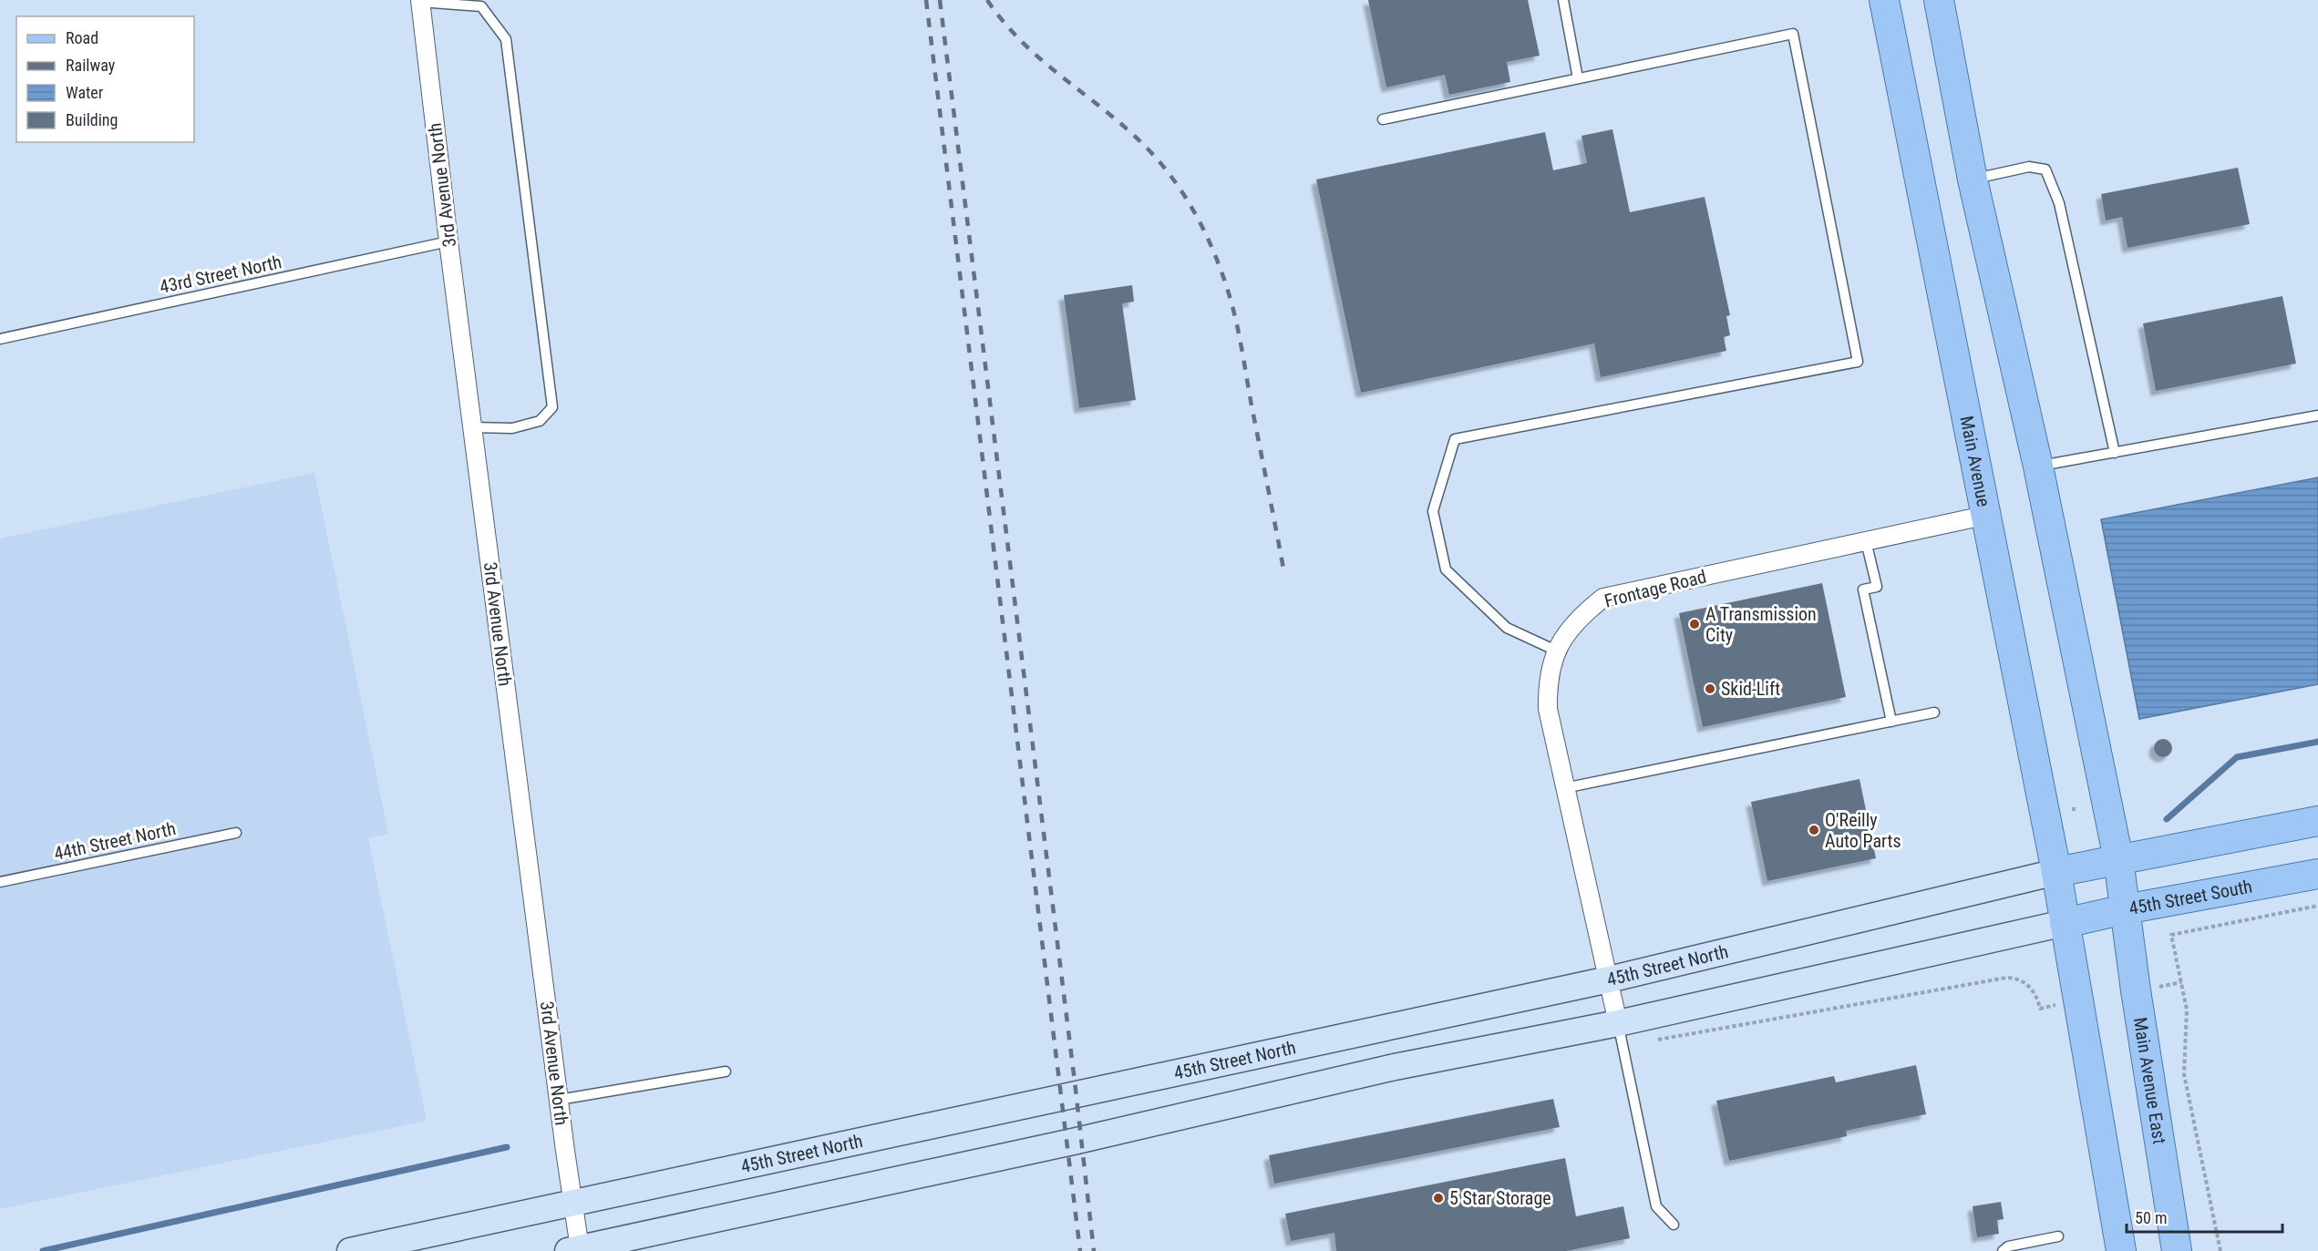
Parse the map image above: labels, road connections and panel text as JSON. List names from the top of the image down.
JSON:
{
  "streets": {
    "main road": [
      "Main Avenue",
      "45th Street South",
      "45th Street North",
      "Main Avenue East"
    ],
    "street": ["3rd Avenue North", "Frontage Road"],
    "lane": ["43rd Street North", "44th Street North"]
  },
  "crossings": [
    ["3rd Avenue North", "43rd Street North"],
    ["3rd Avenue North", "45th Street North"],
    ["Main Avenue", "Frontage Road"],
    ["Main Avenue", "45th Street South"],
    ["Main Avenue", "45th Street North"],
    ["Frontage Road", "45th Street North"],
    ["45th Street South", "Main Avenue East"]
  ],
  "places": [
    "A Transmission City",
    "Skid-Lift",
    "O'Reilly Auto Parts",
    "5 Star Storage"
  ],
  "legend": [
    "Road",
    "Railway",
    "Water",
    "Building"
  ],
  "scale_bar": "50 m"
}
